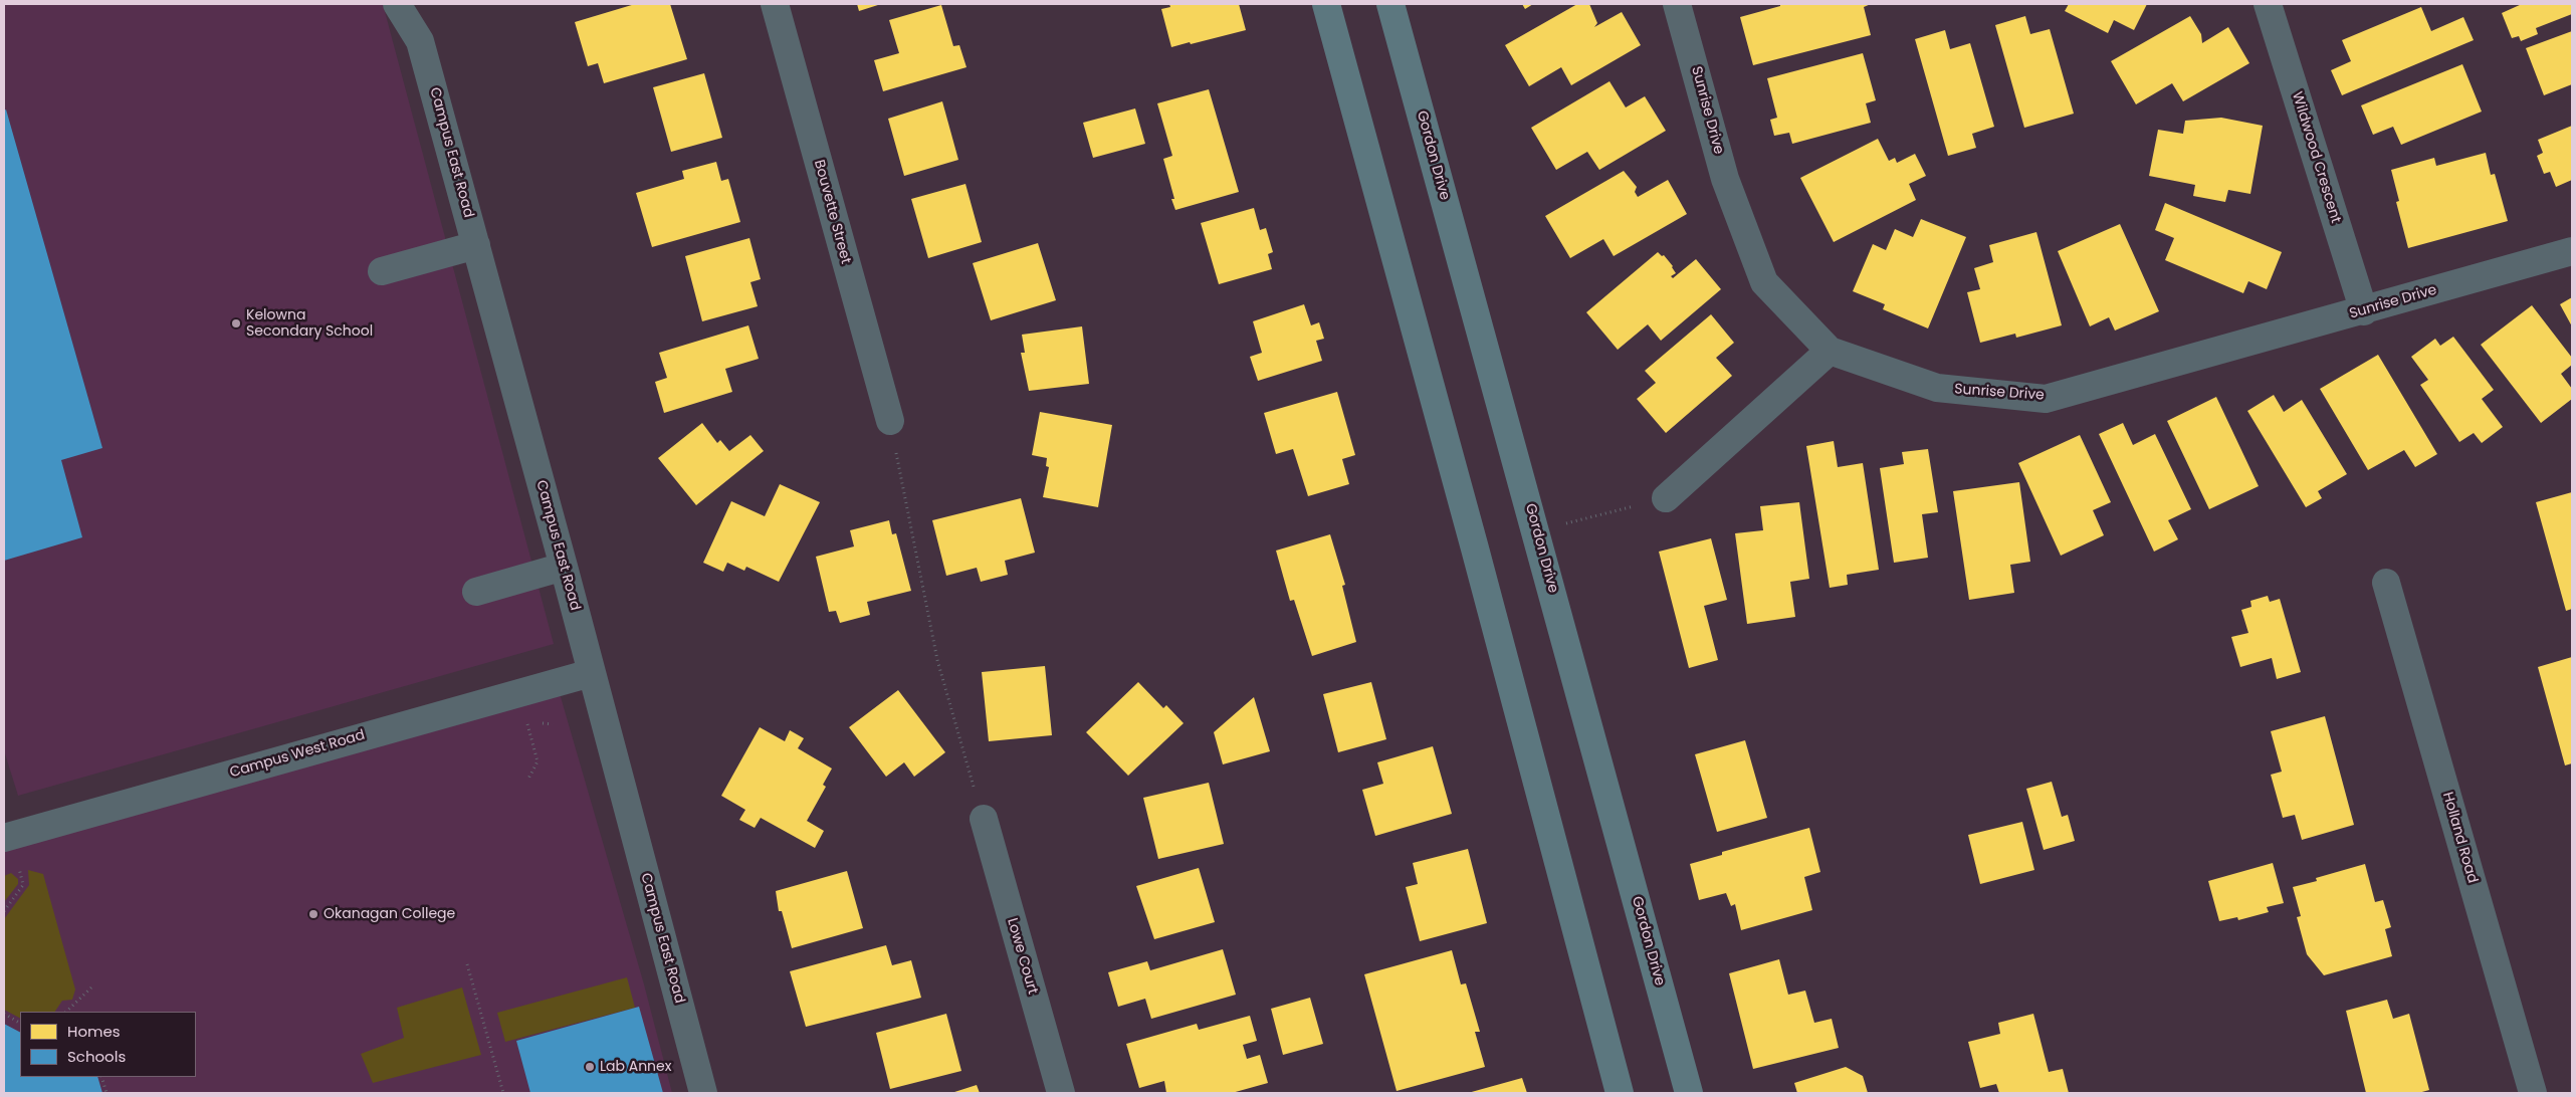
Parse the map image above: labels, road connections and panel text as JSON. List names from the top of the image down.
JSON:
{
  "streets": {
    "main road": ["Gordon Drive"],
    "street": [
      "Sunrise Drive",
      "Campus East Road",
      "Wildwood Crescent",
      "Bouvette Street",
      "Campus West Road",
      "Holland Road",
      "Lowe Court"
    ]
  },
  "crossings": [
    ["Sunrise Drive", "Wildwood Crescent"],
    ["Campus East Road", "Campus West Road"]
  ],
  "places": ["Kelowna Secondary School", "Okanagan College", "Lab Annex"],
  "legend": ["Homes", "Schools"]
}
